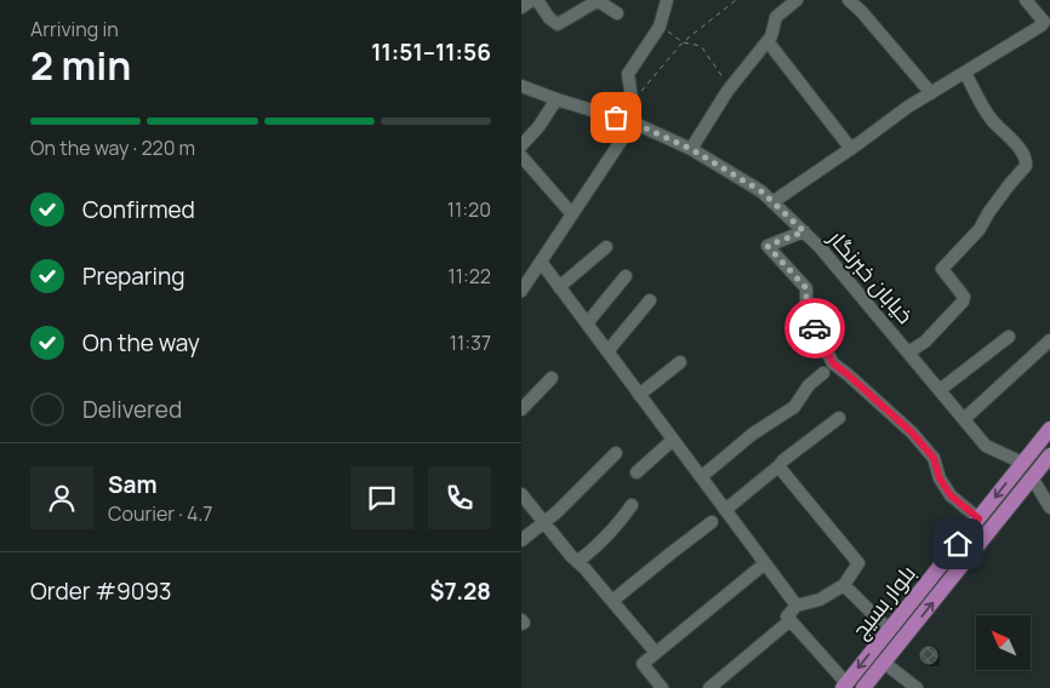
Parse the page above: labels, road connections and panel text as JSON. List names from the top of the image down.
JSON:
{
  "streets": {
    "main road": ["بلوار بسیج"],
    "street": ["خیابان خبرنگار"]
  },
  "crossings": [
    ["خیابان خبرنگار", "بلوار بسیج"]
  ],
  "north": "top left",
  "page": {
    "heading": ["2 min", "Arriving in", "11:51–11:56"],
    "panel": [
      "Sam",
      "Courier · 4.7",
      "Order #9093",
      "$7.28"
    ],
    "bar": "On the way · 220 m",
    "list": [
      ["Confirmed", "11:20"],
      ["Preparing", "11:22"],
      ["On the way", "11:37"],
      "Delivered"
    ]
  }
}
